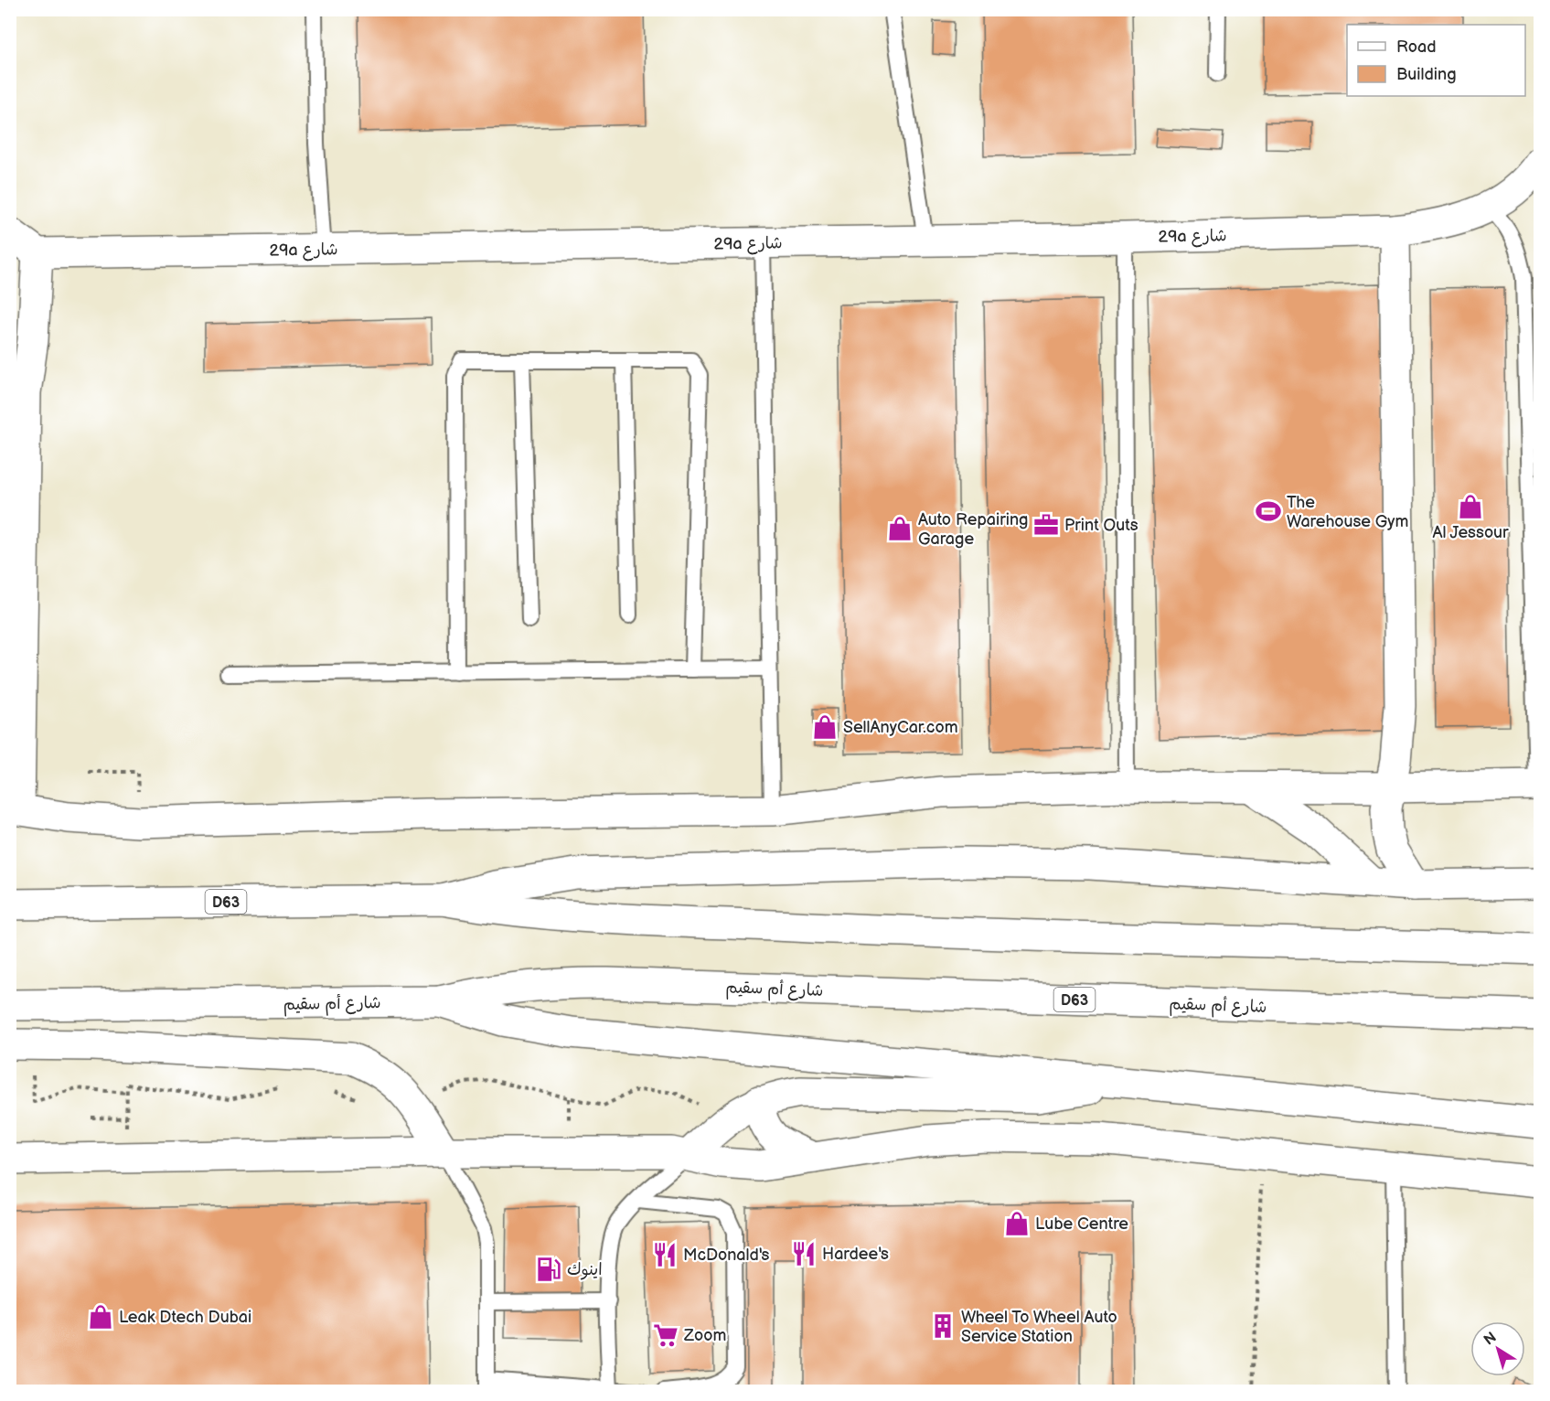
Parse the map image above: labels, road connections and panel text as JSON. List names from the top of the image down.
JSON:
{
  "streets": {
    "main road": ["29a شارع", "D63", "شارع أم سقيم"]
  },
  "places": {
    "shop": [
      "Al Jessour",
      "Auto Repairing Garage",
      "SellAnyCar.com",
      "Lube Centre",
      "Leak Dtech Dubai"
    ],
    "sports": ["The Warehouse Gym"],
    "office": ["Print Outs"],
    "restaurant": ["Hardee's", "McDonald's"],
    "fuel station": ["اينوك"],
    "building": ["Wheel To Wheel Auto Service Station"],
    "supermarket": ["Zoom"]
  },
  "legend": ["Road", "Building"],
  "north": "top left"
}
